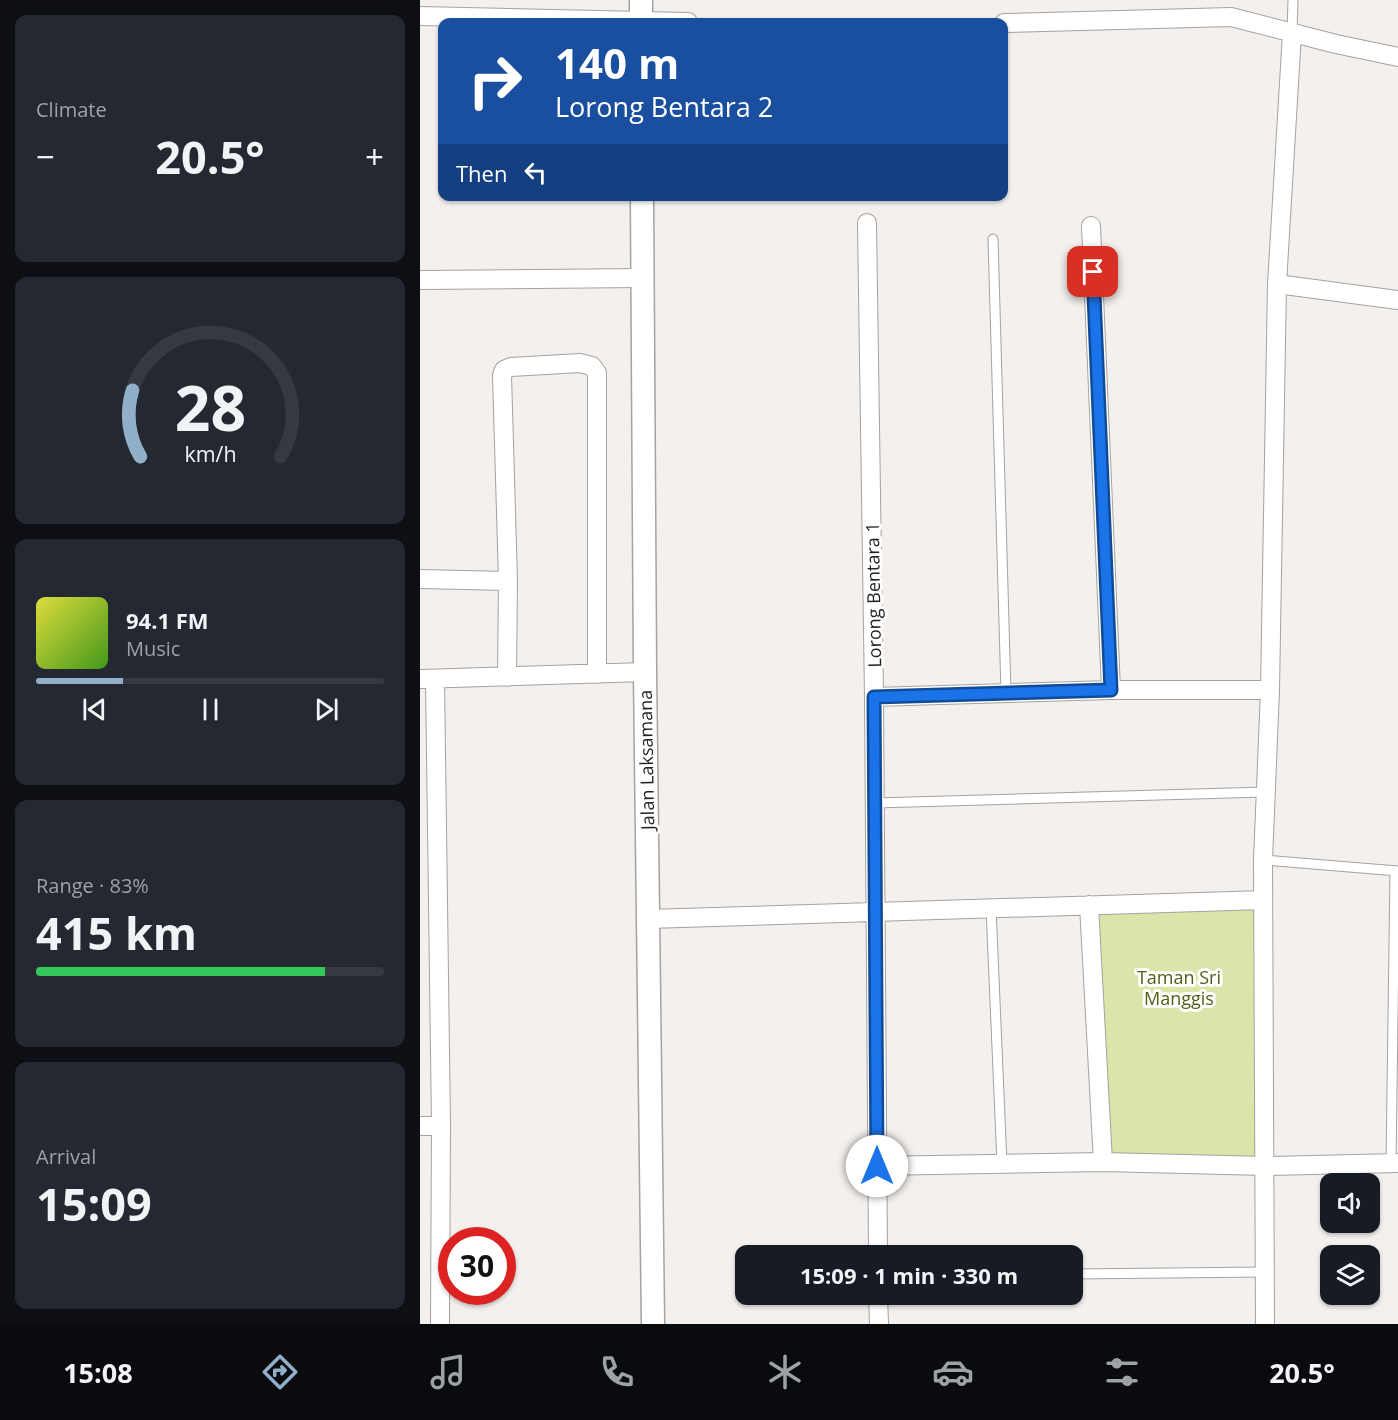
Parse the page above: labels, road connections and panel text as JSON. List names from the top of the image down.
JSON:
{
  "streets": {
    "street": ["Lorong Bentara 1", "Jalan Laksamana"]
  },
  "parks": ["Taman Sri Manggis"],
  "page": {
    "tile": [
      "Climate",
      ["Range · 83%", "415 km"],
      ["Arrival", "15:09"]
    ],
    "turn": ["140 m", "Lorong Bentara 2"],
    "heat": ["−", "20.5°", "+"],
    "then": "Then",
    "song": ["94.1 FM", "Music"],
    "limit": "30",
    "trip": "15:09 · 1 min · 330 m",
    "tabs": ["15:08", "20.5°"],
    "gauge": ["28", "km/h"]
  }
}
